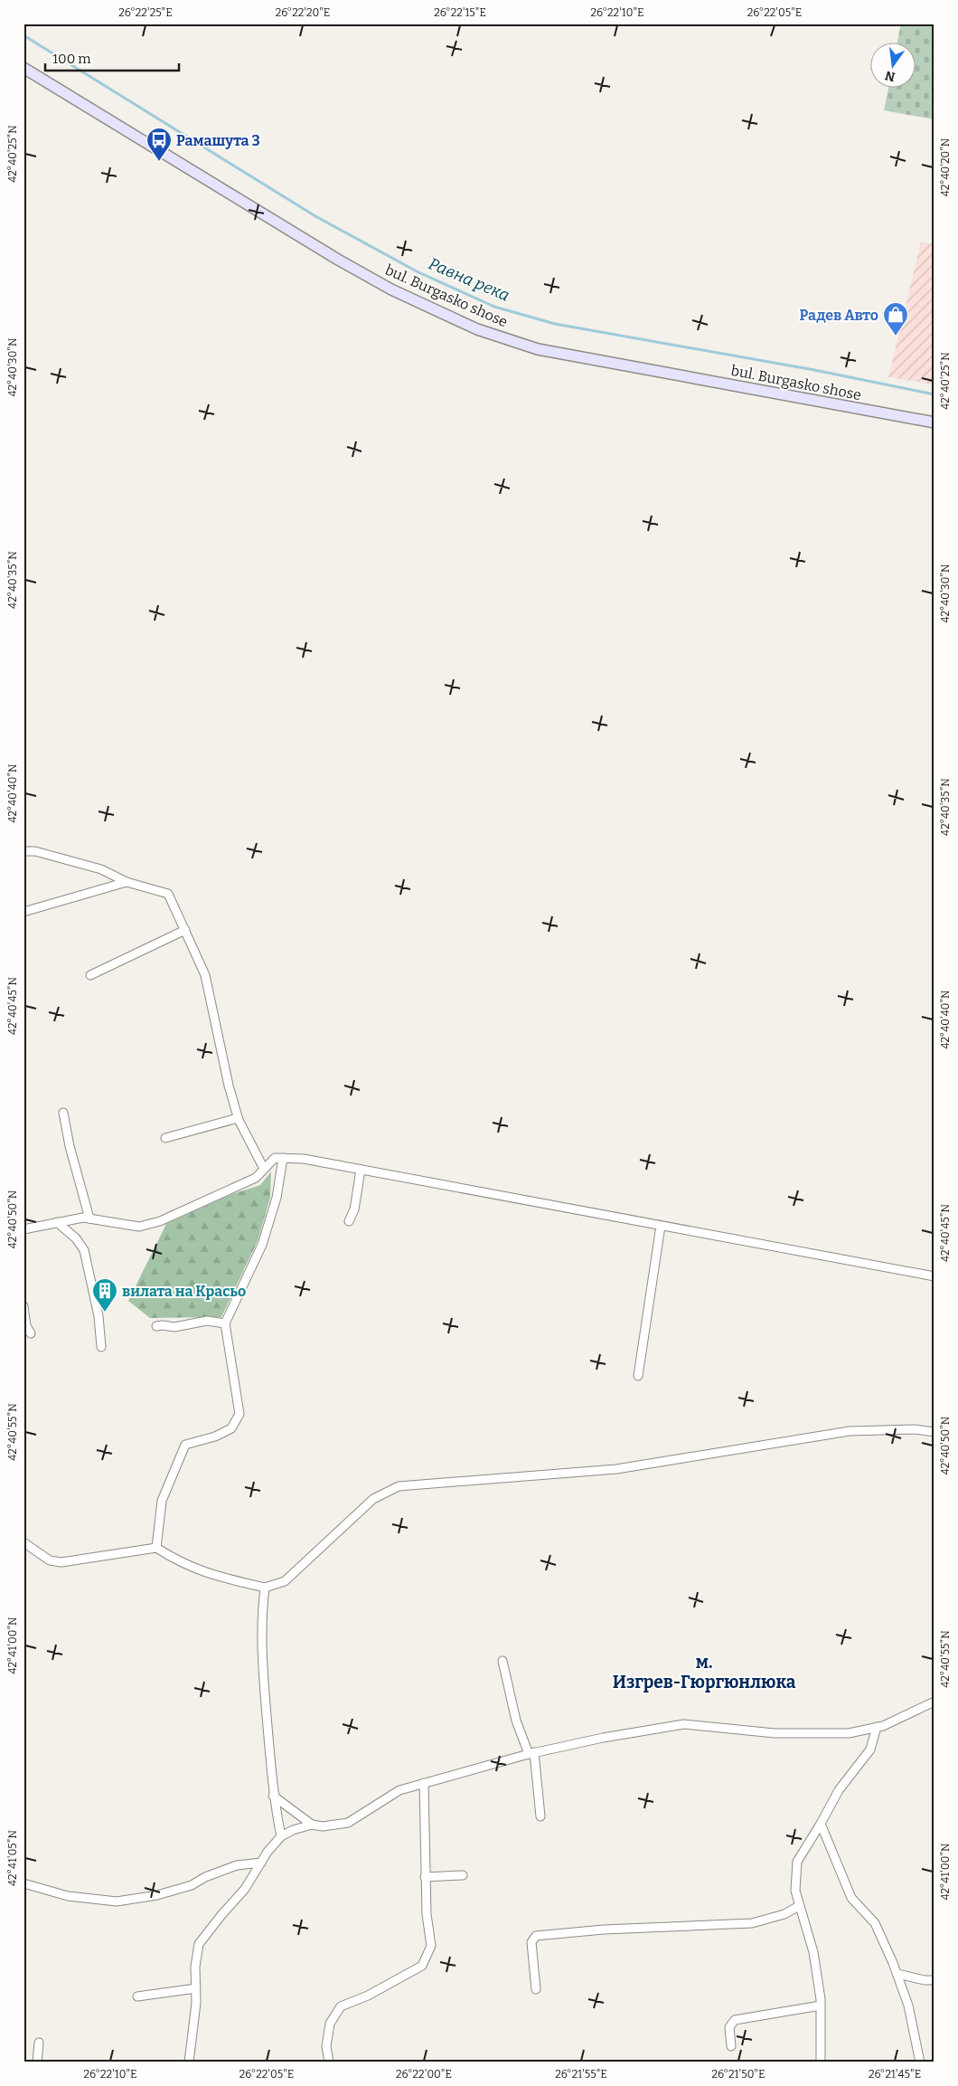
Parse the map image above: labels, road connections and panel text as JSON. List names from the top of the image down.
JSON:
{
  "streets": {
    "main road": ["bul. Burgasko shose"]
  },
  "districts": ["м. Изгрев-Гюргюнлюка"],
  "water": ["Равна река"],
  "places": {
    "bus stop": ["Рамашута 3"],
    "shop": ["Радев Авто"],
    "building": ["вилата на Красьо"]
  },
  "scale_bar": "100 m",
  "north": "bottom",
  "coordinates": [
    "26°22'25\"E",
    "26°22'20\"E",
    "26°22'15\"E",
    "26°22'10\"E",
    "26°22'05\"E",
    "42°40'25\"N",
    "42°40'20\"N",
    "42°40'30\"N",
    "42°40'35\"N",
    "42°40'40\"N",
    "42°40'45\"N",
    "42°40'50\"N",
    "42°40'55\"N",
    "42°41'00\"N",
    "42°41'05\"N",
    "26°22'00\"E",
    "26°21'55\"E",
    "26°21'50\"E",
    "26°21'45\"E"
  ]
}
